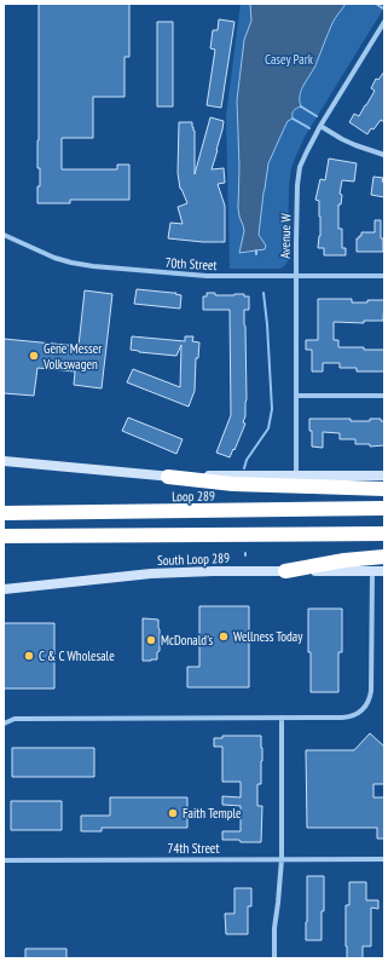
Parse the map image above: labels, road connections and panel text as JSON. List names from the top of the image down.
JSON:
{
  "streets": {
    "highway": ["Loop 289"],
    "main road": ["South Loop 289"],
    "street": ["Avenue W", "70th Street", "74th Street"]
  },
  "crossings": [
    ["Avenue W", "70th Street"]
  ],
  "parks": ["Casey Park"],
  "places": [
    "Gene Messer Volkswagen",
    "Wellness Today",
    "McDonald's",
    "C & C Wholesale",
    "Faith Temple"
  ]
}
